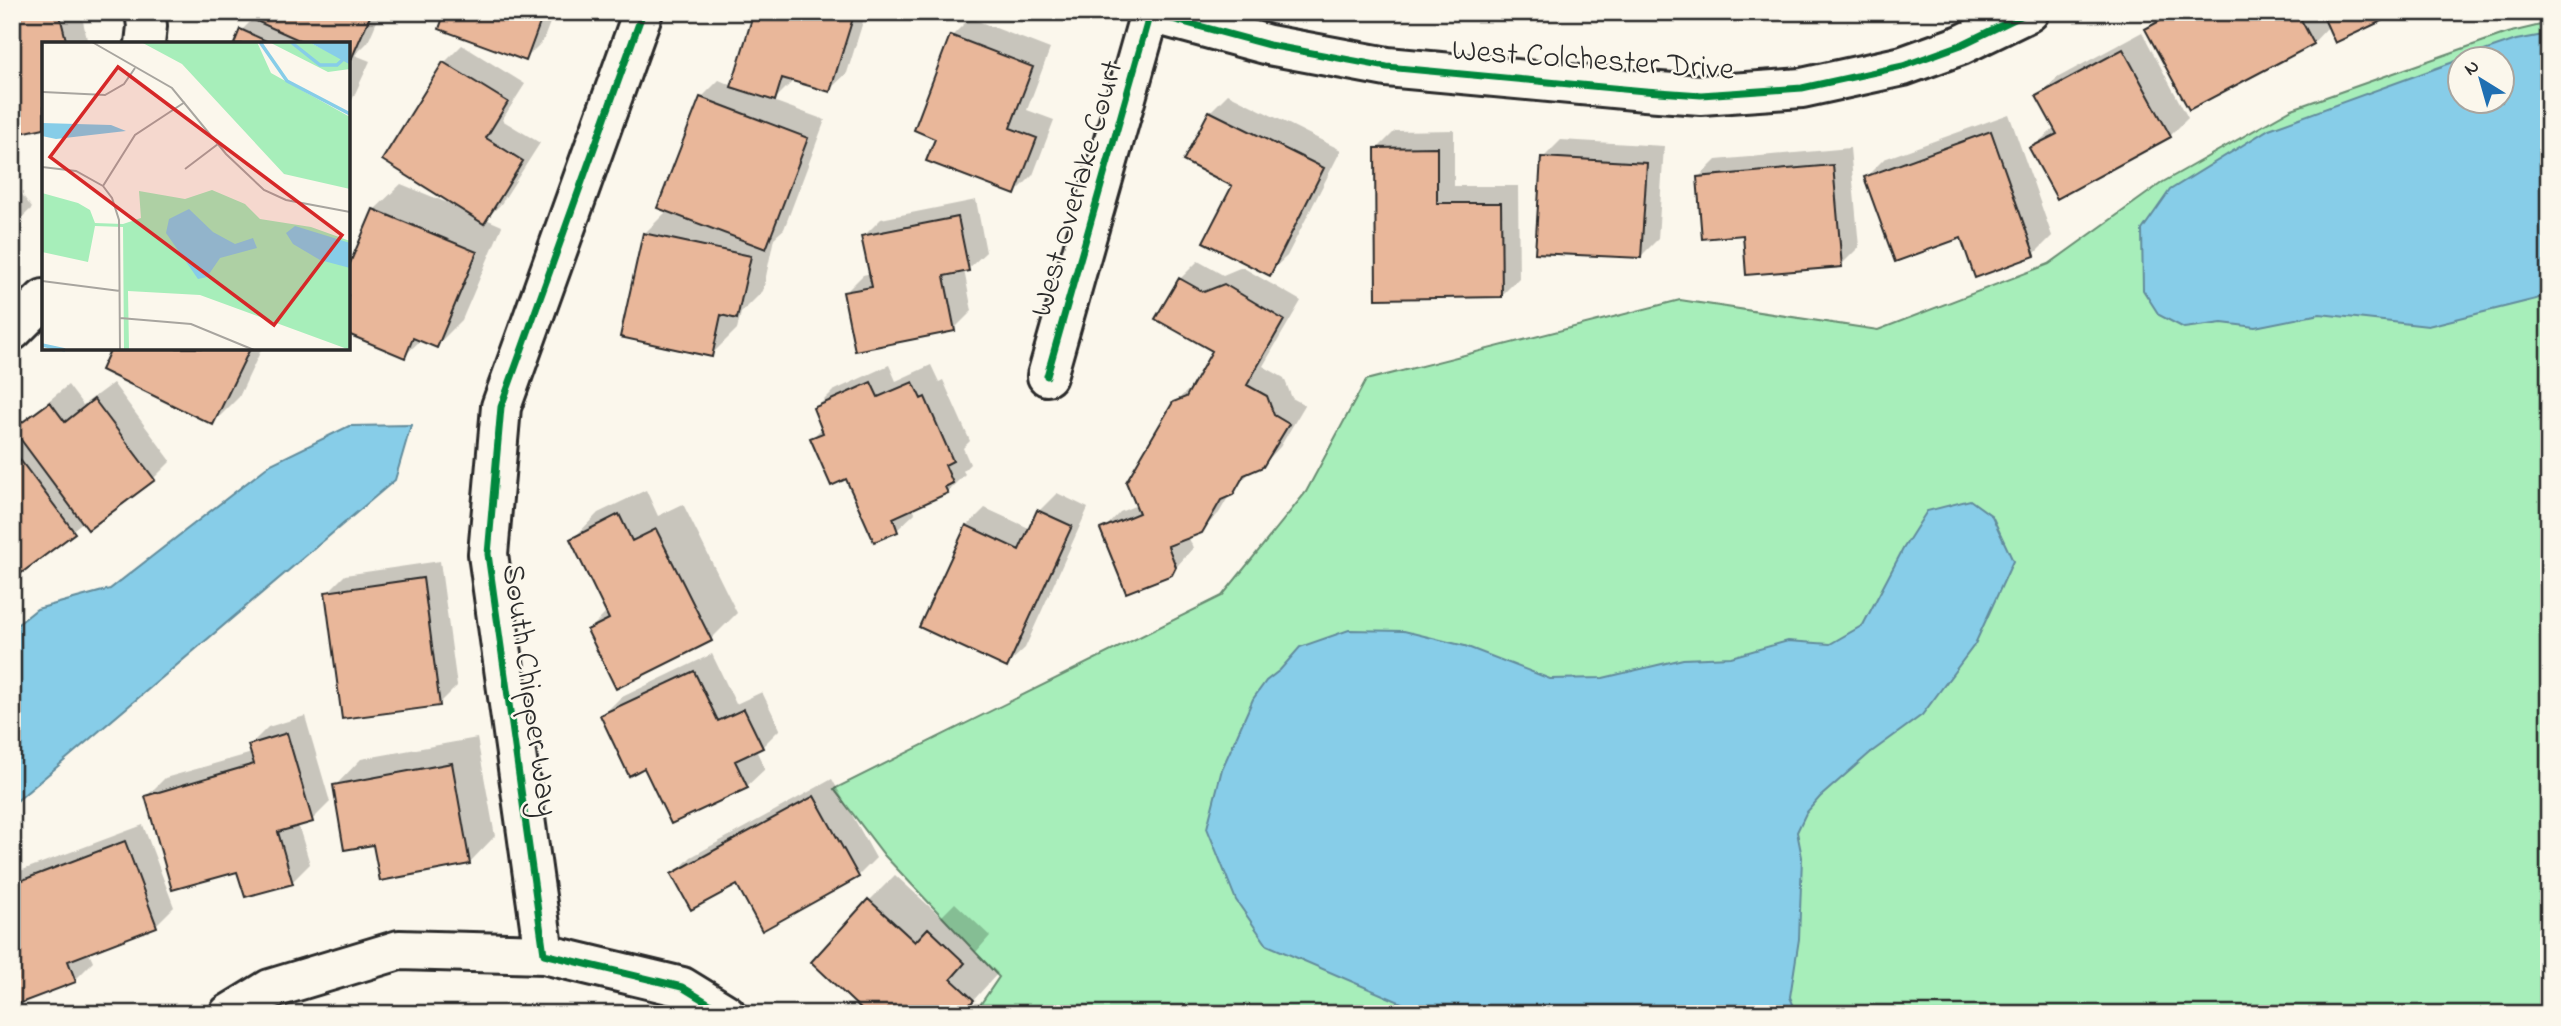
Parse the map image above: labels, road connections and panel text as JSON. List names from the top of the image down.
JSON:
{
  "streets": {
    "street": ["West Colchester Drive", "West Overlake Court", "South Chipper Way"]
  },
  "crossings": [
    ["West Colchester Drive", "West Overlake Court"]
  ],
  "north": "top left"
}
